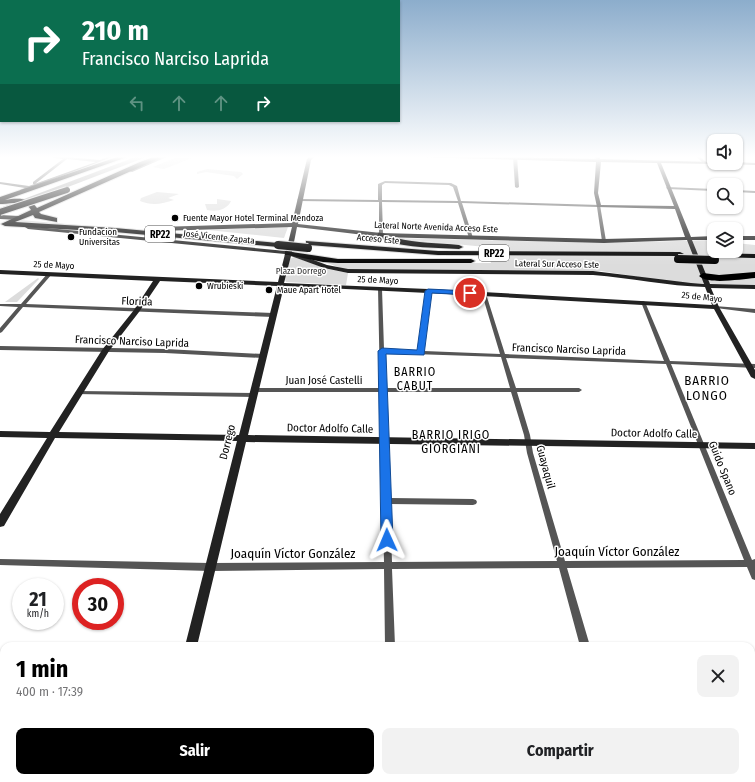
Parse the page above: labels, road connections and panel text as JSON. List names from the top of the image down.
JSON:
{
  "streets": {
    "highway": ["RP22", "Acceso Este"],
    "street": [
      "Lateral Norte Avenida Acceso Este",
      "José Vicente Zapata",
      "Lateral Sur Acceso Este",
      "25 de Mayo",
      "Florida",
      "Francisco Narciso Laprida",
      "Juan José Castelli",
      "Doctor Adolfo Calle",
      "Dorrego",
      "Guayaquil",
      "Guido Spano",
      "Joaquín Víctor González"
    ]
  },
  "crossings": [
    ["Lateral Norte Avenida Acceso Este", "Acceso Este"],
    ["Lateral Norte Avenida Acceso Este", "Dorrego"],
    ["José Vicente Zapata", "Lateral Sur Acceso Este"],
    ["José Vicente Zapata", "Dorrego"],
    ["Lateral Sur Acceso Este", "Dorrego"],
    ["25 de Mayo", "Dorrego"],
    ["25 de Mayo", "Guayaquil"],
    ["25 de Mayo", "Guido Spano"],
    ["Florida", "Dorrego"],
    ["Francisco Narciso Laprida", "Dorrego"],
    ["Francisco Narciso Laprida", "Guayaquil"],
    ["Francisco Narciso Laprida", "Guido Spano"],
    ["Juan José Castelli", "Dorrego"],
    ["Juan José Castelli", "Guayaquil"],
    ["Doctor Adolfo Calle", "Dorrego"],
    ["Doctor Adolfo Calle", "Guayaquil"],
    ["Doctor Adolfo Calle", "Guido Spano"],
    ["Dorrego", "Joaquín Víctor González"],
    ["Guayaquil", "Joaquín Víctor González"],
    ["Guido Spano", "Joaquín Víctor González"]
  ],
  "districts": ["BARRIO CABUT", "BARRIO LONGO", "BARRIO IRIGO GIORGIANI"],
  "parks": ["Plaza Dorrego"],
  "places": [
    "Fuente Mayor Hotel Terminal Mendoza",
    "Fundacion Universitas",
    "Wrubieski",
    "Maue Apart Hotel"
  ],
  "page": {
    "turn": ["210 m", "Francisco Narciso Laprida"],
    "speed": "21 km/h",
    "limit": "30",
    "heading": ["1 min", "400 m · 17:39"],
    "buttons": ["Salir", "Compartir"]
  }
}
